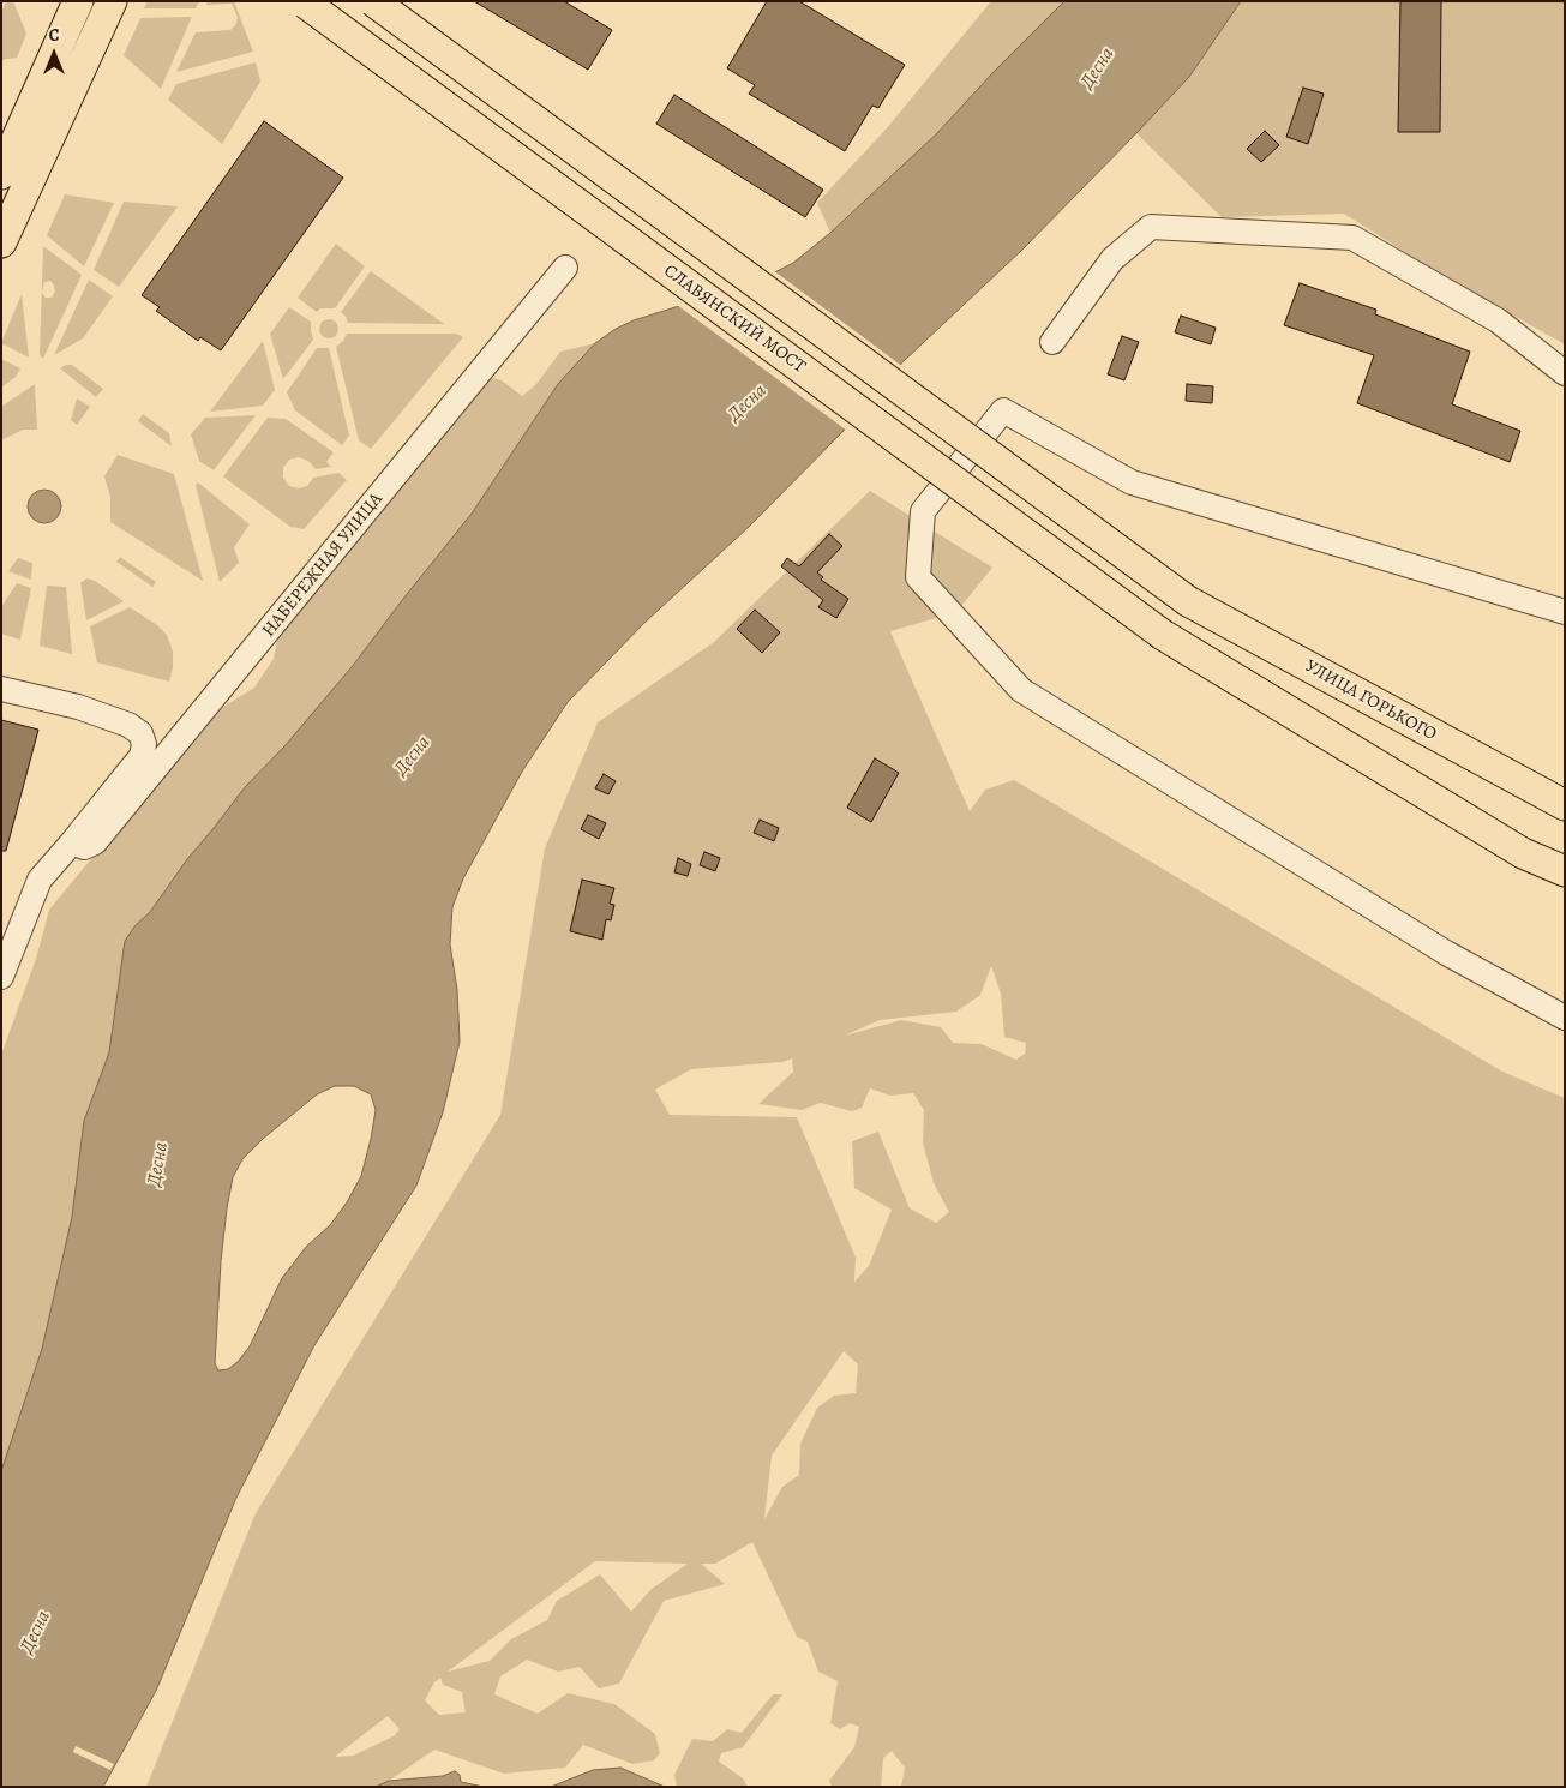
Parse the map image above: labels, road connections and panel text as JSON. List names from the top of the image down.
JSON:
{
  "streets": {
    "main road": ["СЛАВЯНСКИЙ МОСТ", "УЛИЦА ГОРЬКОГО"],
    "street": ["НАБЕРЕЖНАЯ УЛИЦА"]
  },
  "water": ["Десна"],
  "north": "top"
}
